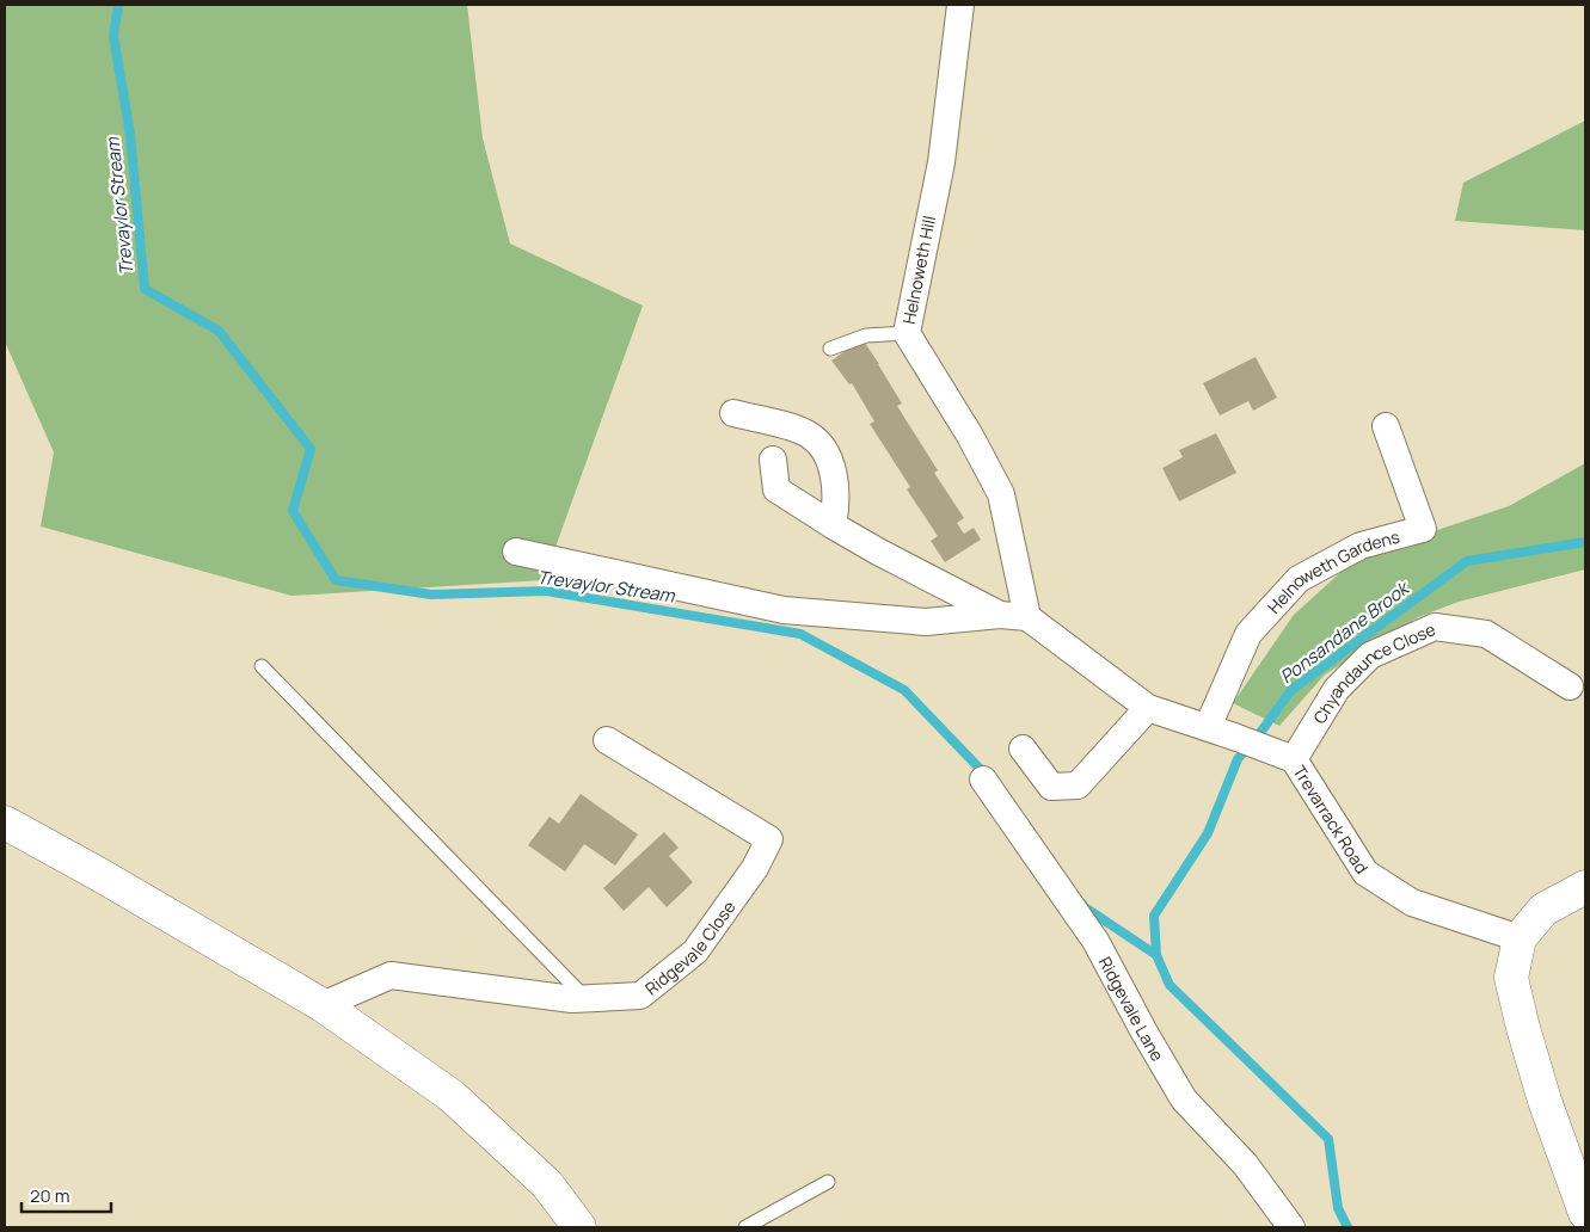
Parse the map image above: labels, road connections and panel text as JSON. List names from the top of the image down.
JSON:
{
  "streets": {
    "street": [
      "Helnoweth Hill",
      "Helnoweth Gardens",
      "Chyandaunce Close",
      "Trevarrack Road",
      "Ridgevale Close",
      "Ridgevale Lane"
    ]
  },
  "crossings": [
    ["Helnoweth Hill", "Trevarrack Road"],
    ["Helnoweth Gardens", "Trevarrack Road"],
    ["Chyandaunce Close", "Trevarrack Road"]
  ],
  "water": ["Trevaylor Stream", "Ponsandane Brook"],
  "scale_bar": "20 m"
}
